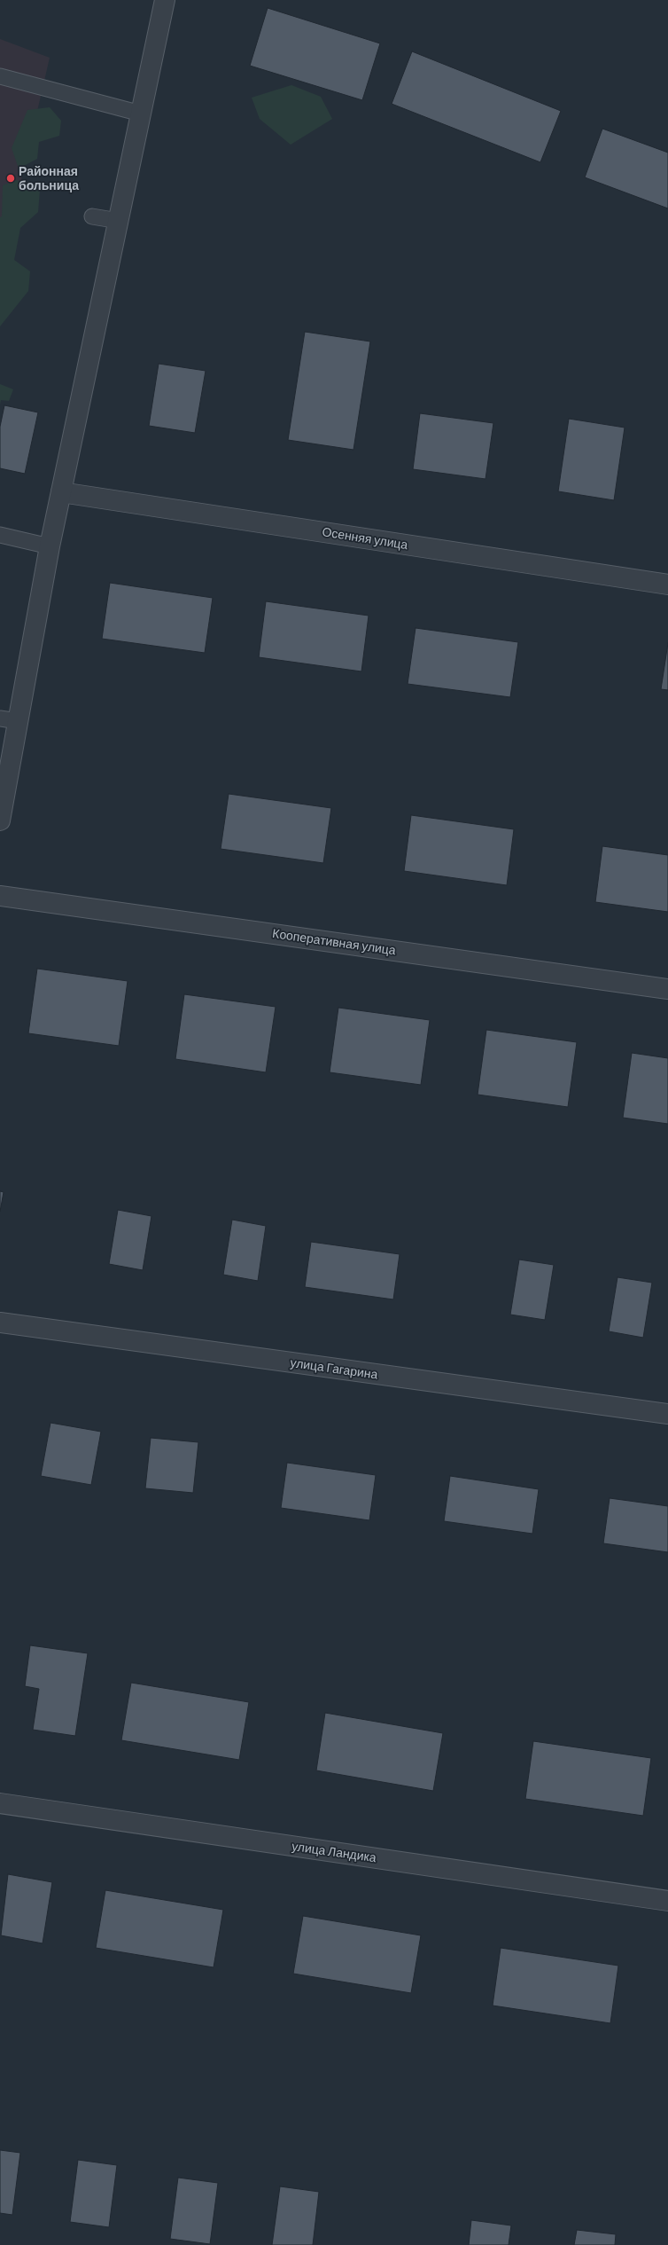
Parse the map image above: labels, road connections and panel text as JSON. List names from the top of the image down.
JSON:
{
  "streets": {
    "street": [
      "Осенняя улица",
      "Кооперативная улица",
      "улица Гагарина",
      "улица Ландика"
    ]
  },
  "places": ["Районная больница"]
}
